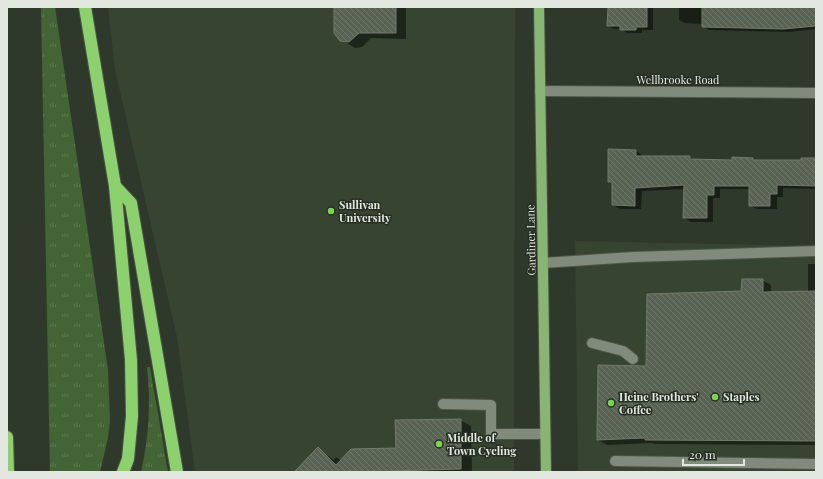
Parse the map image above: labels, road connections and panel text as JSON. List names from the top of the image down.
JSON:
{
  "streets": {
    "main road": ["Gardiner Lane"],
    "street": ["Wellbrooke Road"]
  },
  "crossings": [
    ["Wellbrooke Road", "Gardiner Lane"]
  ],
  "places": [
    "Sullivan University",
    "Staples",
    "Heine Brothers' Coffee",
    "Middle of Town Cycling"
  ],
  "scale_bar": "20 m"
}
